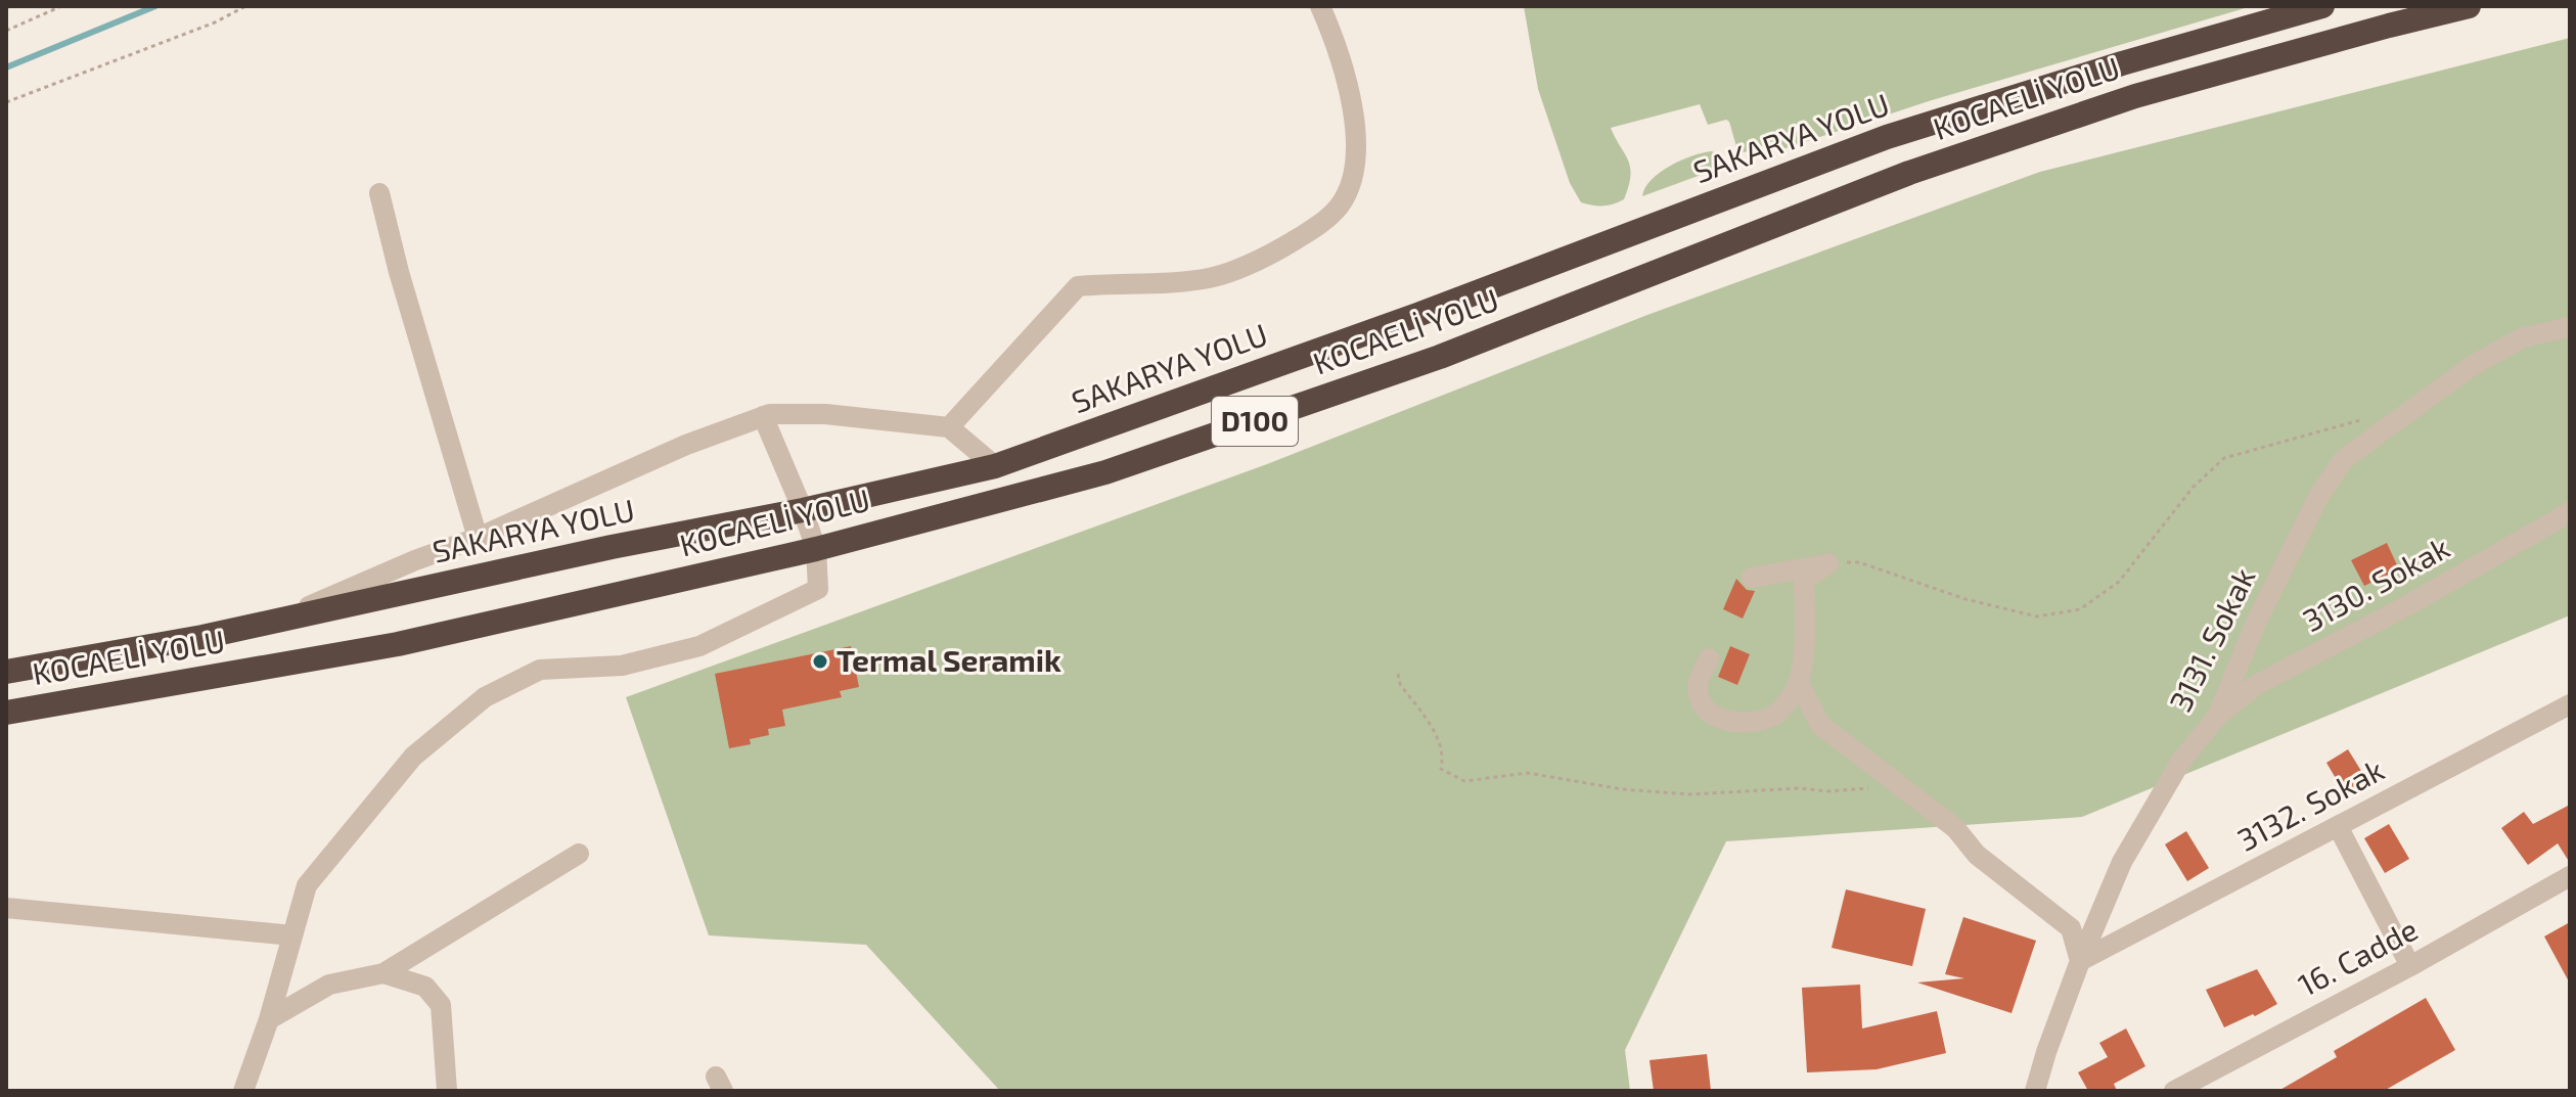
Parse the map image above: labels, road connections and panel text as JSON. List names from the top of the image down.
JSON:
{
  "streets": {
    "highway": ["KOCAELİ YOLU", "SAKARYA YOLU", "D100"],
    "street": [
      "3130. Sokak",
      "3131. Sokak",
      "3132. Sokak",
      "16. Cadde"
    ]
  },
  "crossings": [
    ["3130. Sokak", "3131. Sokak"],
    ["3131. Sokak", "3132. Sokak"]
  ],
  "places": ["Termal Seramik"]
}
